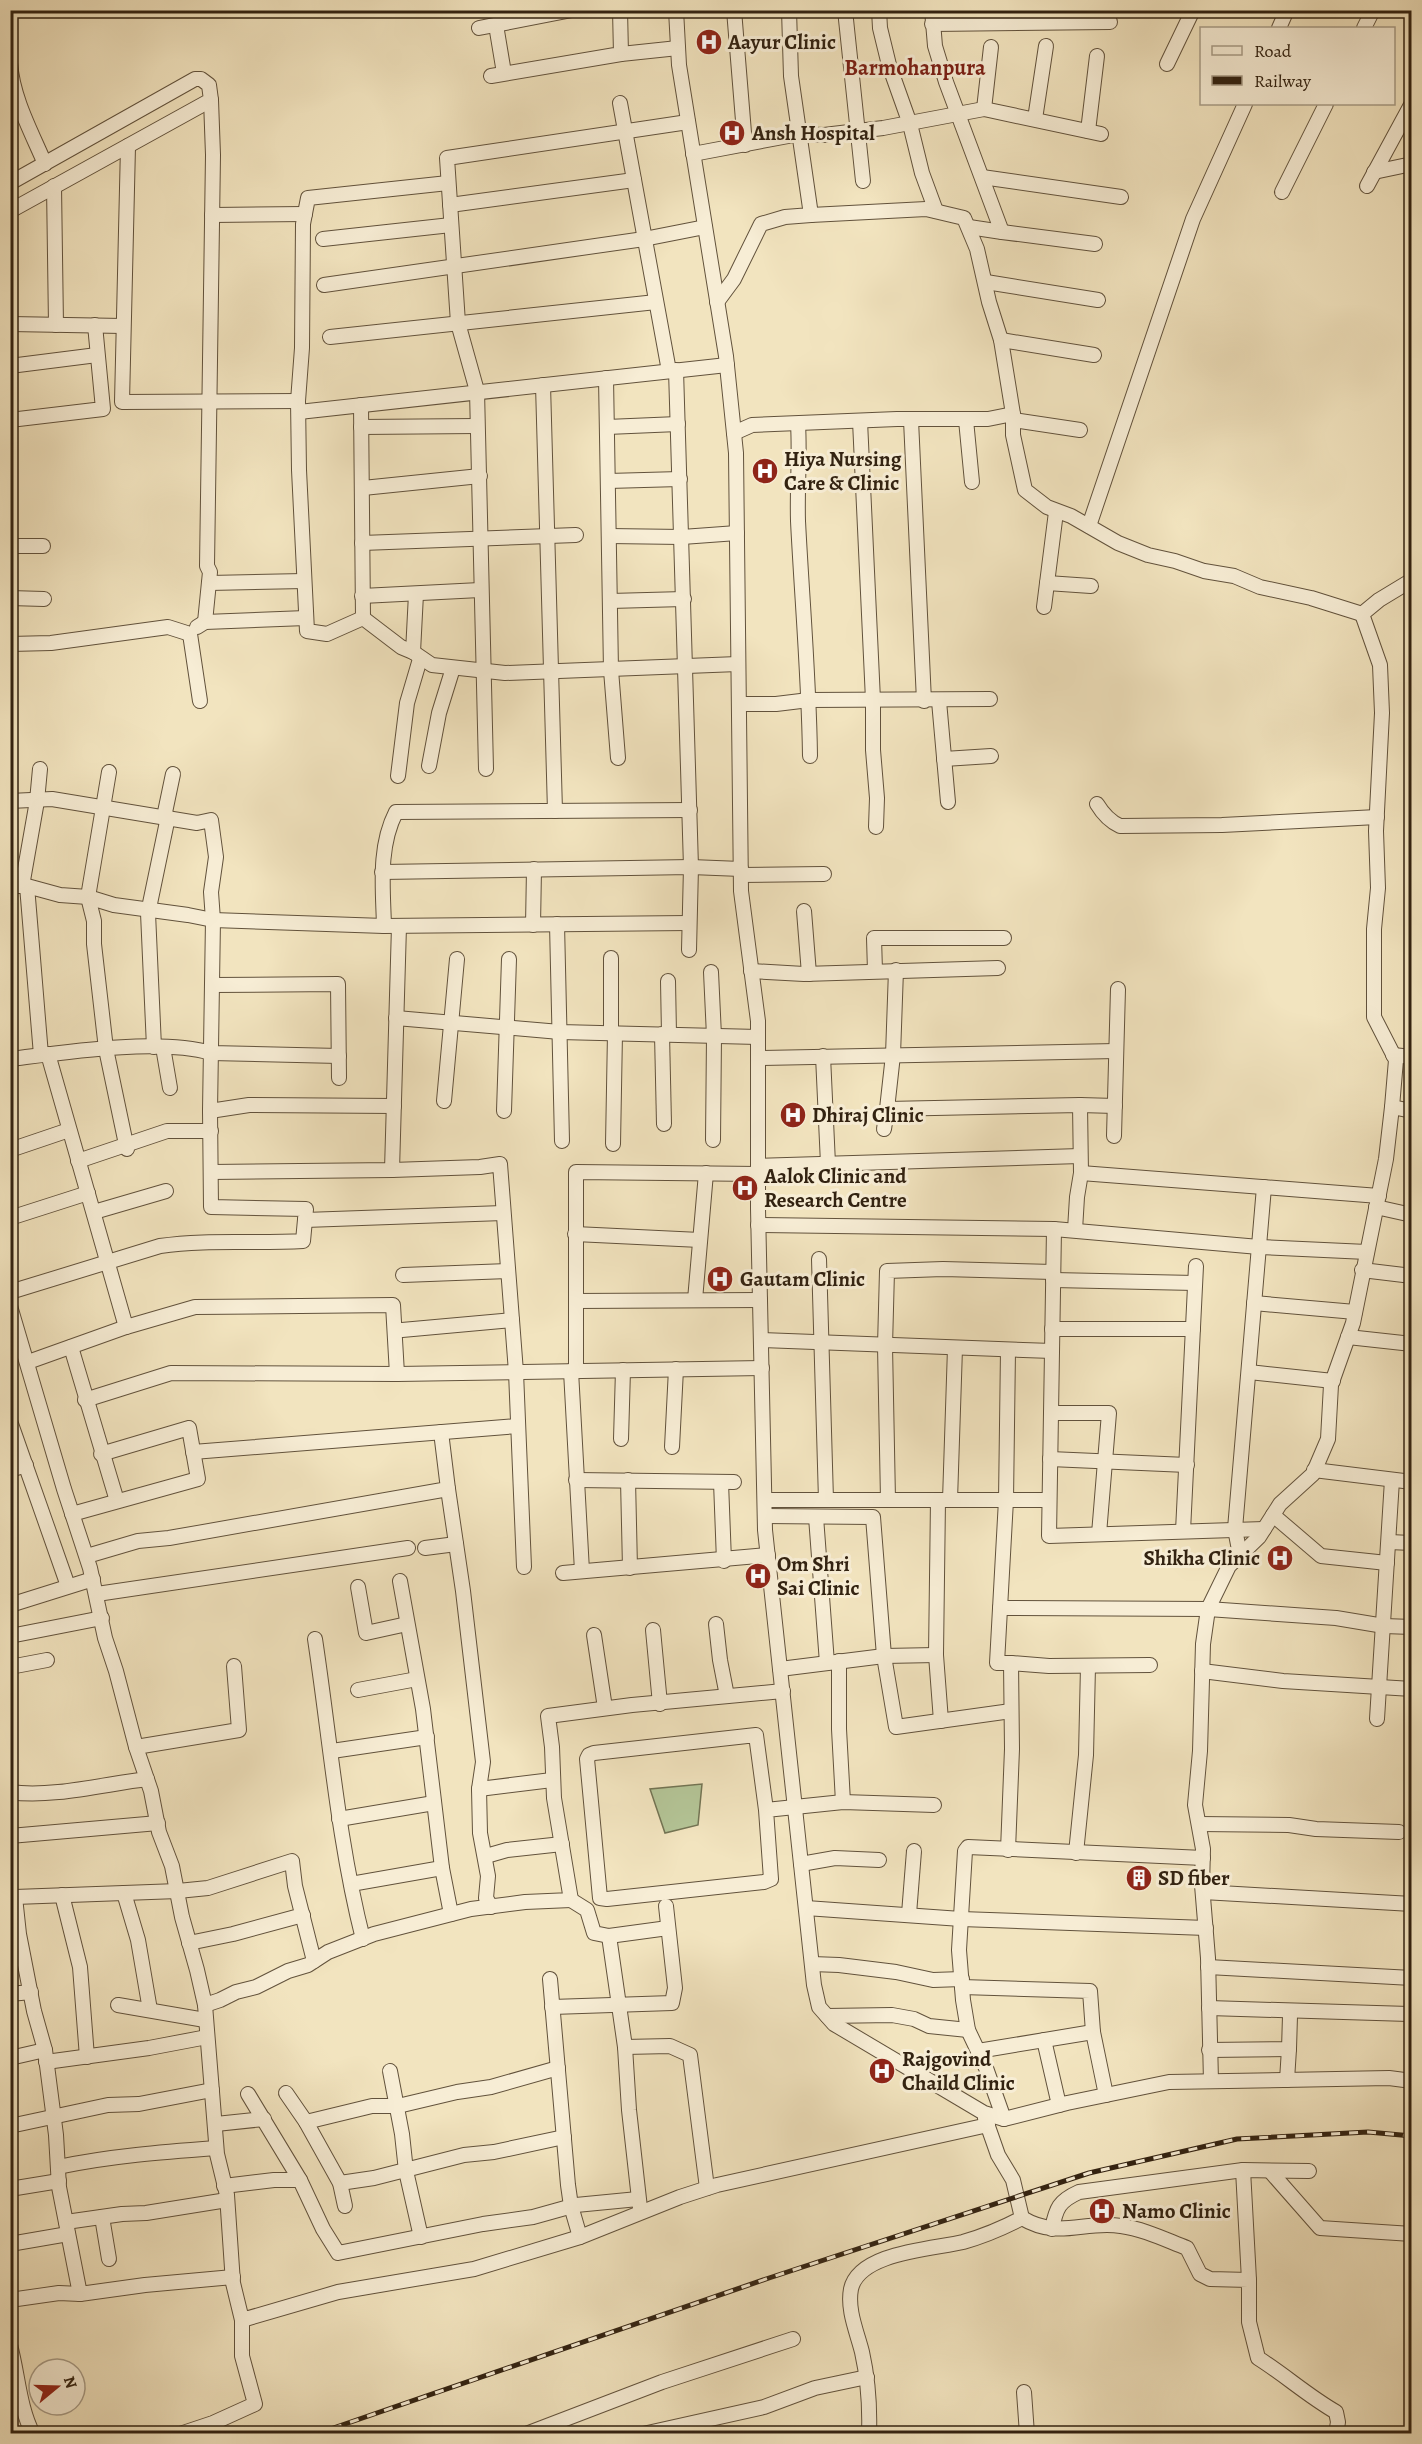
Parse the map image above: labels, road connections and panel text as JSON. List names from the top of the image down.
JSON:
{
  "districts": ["Barmohanpura"],
  "places": {
    "hospital": [
      "Aayur Clinic",
      "Ansh Hospital",
      "Hiya Nursing Care & Clinic",
      "Dhiraj Clinic",
      "Aalok Clinic and Research Centre",
      "Gautam Clinic",
      "Shikha Clinic",
      "Om Shri Sai Clinic",
      "Rajgovind Chaild Clinic",
      "Namo Clinic"
    ],
    "building": ["SD fiber"]
  },
  "legend": ["Road", "Railway"],
  "north": "right"
}
